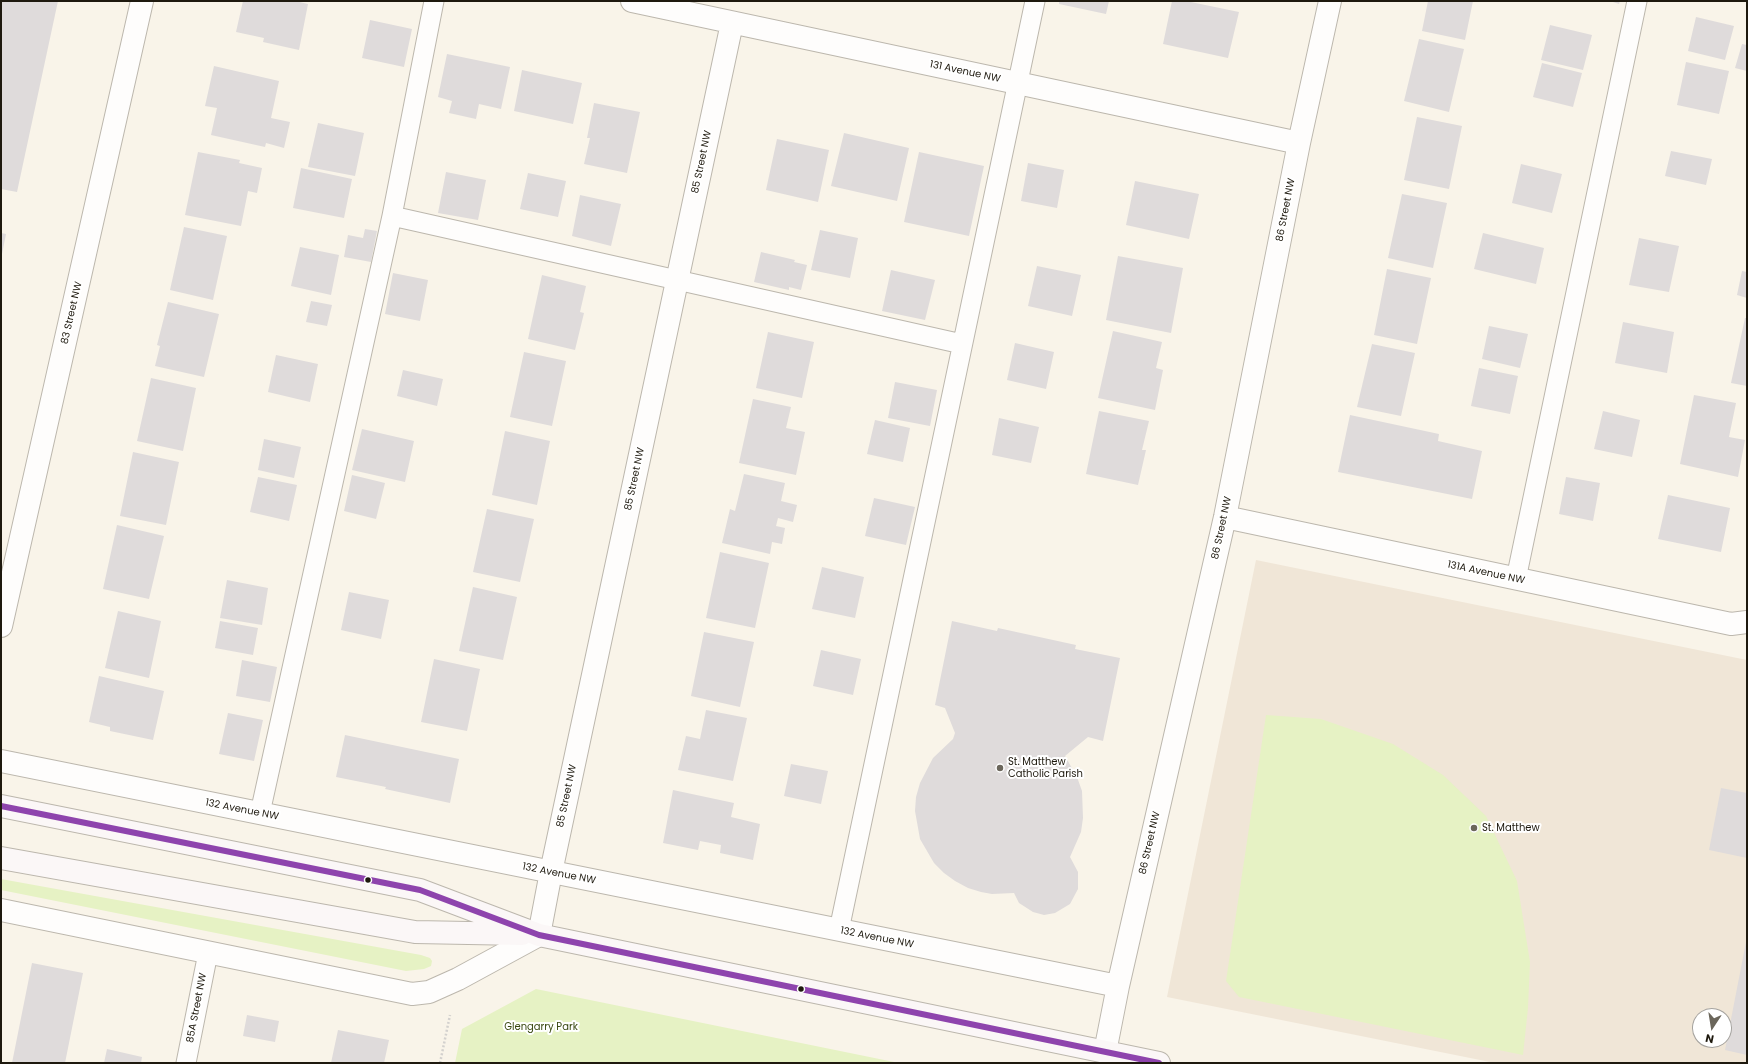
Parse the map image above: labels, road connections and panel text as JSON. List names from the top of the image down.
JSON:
{
  "streets": {
    "street": [
      "131 Avenue NW",
      "85 Street NW",
      "86 Street NW",
      "83 Street NW",
      "131A Avenue NW",
      "132 Avenue NW"
    ],
    "lane": ["85A Street NW"]
  },
  "crossings": [
    ["131 Avenue NW", "85 Street NW"],
    ["131 Avenue NW", "86 Street NW"],
    ["85 Street NW", "132 Avenue NW"],
    ["86 Street NW", "131A Avenue NW"],
    ["86 Street NW", "132 Avenue NW"]
  ],
  "parks": ["Glengarry Park"],
  "places": ["St. Matthew Catholic Parish", "St. Matthew"],
  "north": "bottom"
}
